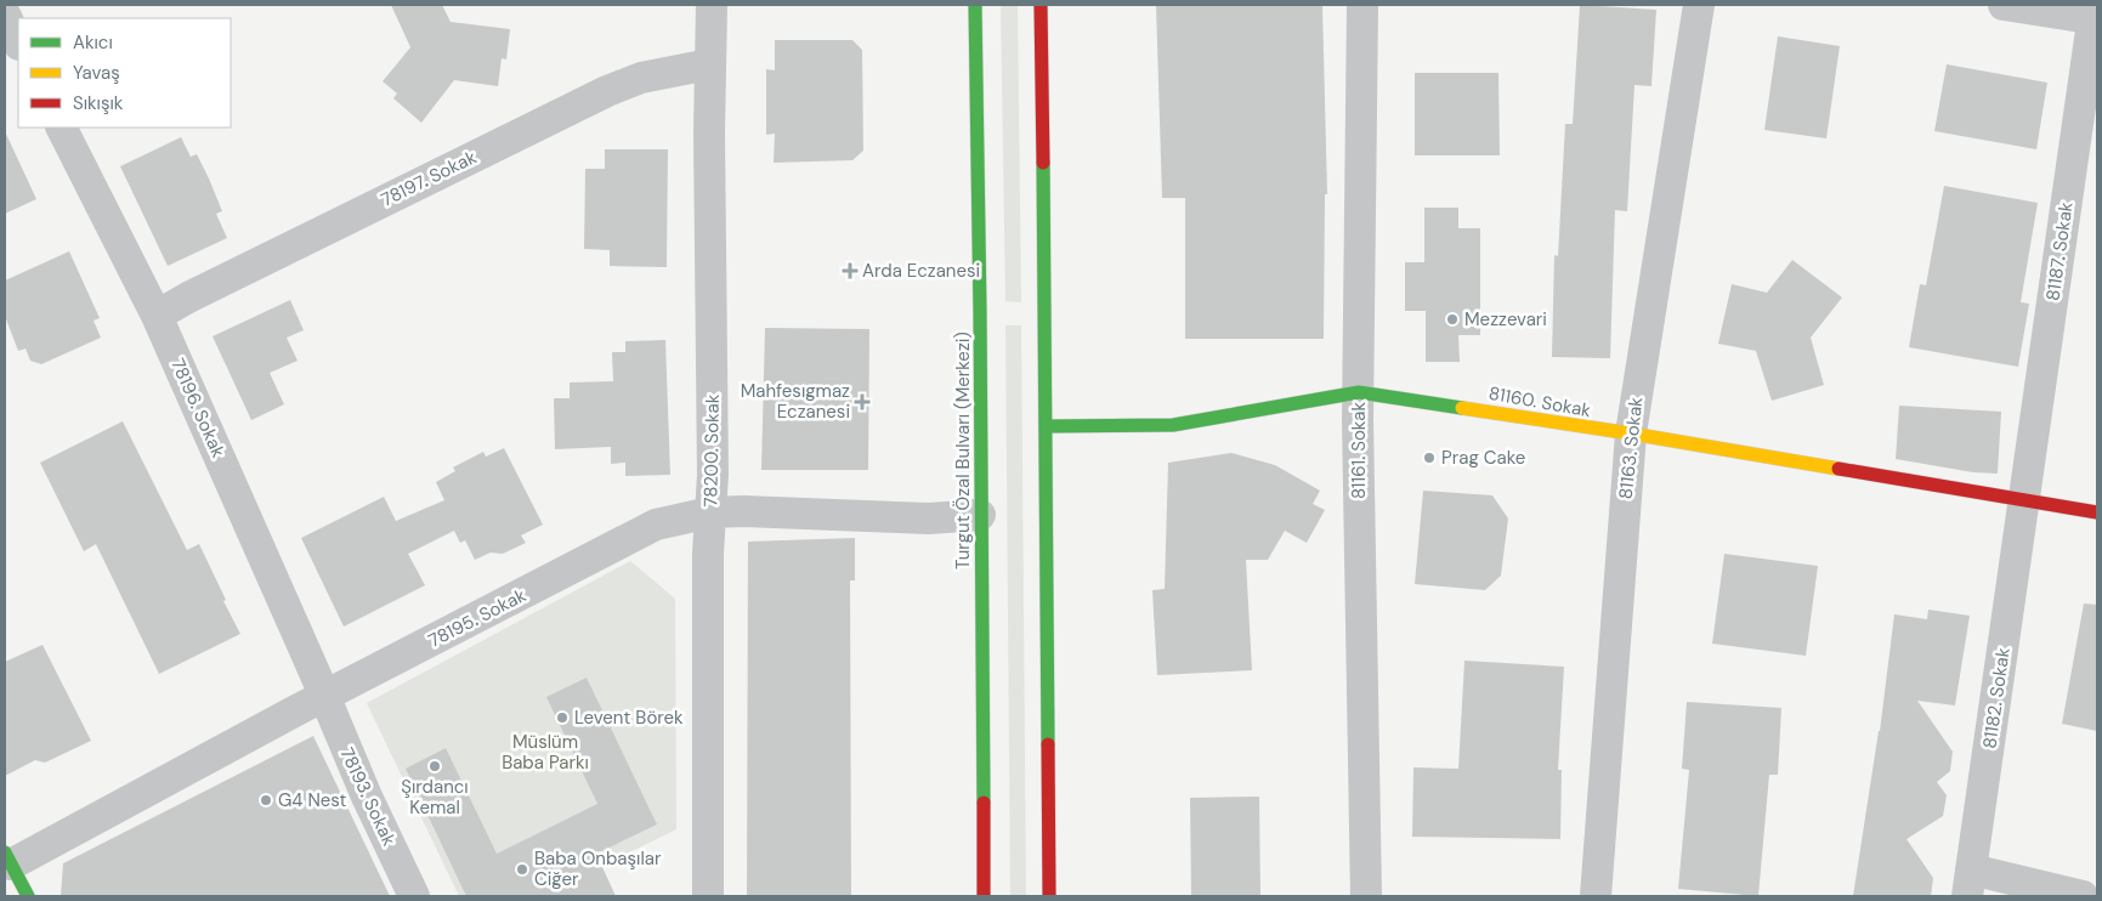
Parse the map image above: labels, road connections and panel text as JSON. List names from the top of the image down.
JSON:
{
  "streets": {
    "main road": ["81160. Sokak", "Turgut Özal Bulvarı (Merkezi)"],
    "street": [
      "78197. Sokak",
      "81187. Sokak",
      "78196. Sokak",
      "81163. Sokak",
      "78200. Sokak",
      "81161. Sokak",
      "78195. Sokak",
      "81182. Sokak",
      "78193. Sokak"
    ]
  },
  "crossings": [
    ["78197. Sokak", "78196. Sokak"],
    ["78197. Sokak", "78200. Sokak"],
    ["81187. Sokak", "81160. Sokak"],
    ["81187. Sokak", "81182. Sokak"],
    ["81160. Sokak", "81163. Sokak"],
    ["81160. Sokak", "81161. Sokak"],
    ["81160. Sokak", "81182. Sokak"],
    ["78196. Sokak", "78195. Sokak"],
    ["78196. Sokak", "78193. Sokak"],
    ["78200. Sokak", "78195. Sokak"],
    ["Turgut Özal Bulvarı (Merkezi)", "78195. Sokak"],
    ["78195. Sokak", "78193. Sokak"]
  ],
  "parks": ["Müslüm Baba Parkı"],
  "places": {
    "health": ["Arda Eczanesi", "Mahfesıgmaz Eczanesi"],
    "other": [
      "Mezzevari",
      "Prag Cake",
      "Levent Börek",
      "Şırdancı Kemal",
      "G4 Nest",
      "Baba Onbaşılar Ciğer"
    ]
  },
  "legend": ["Akıcı", "Yavaş", "Sıkışık"]
}
